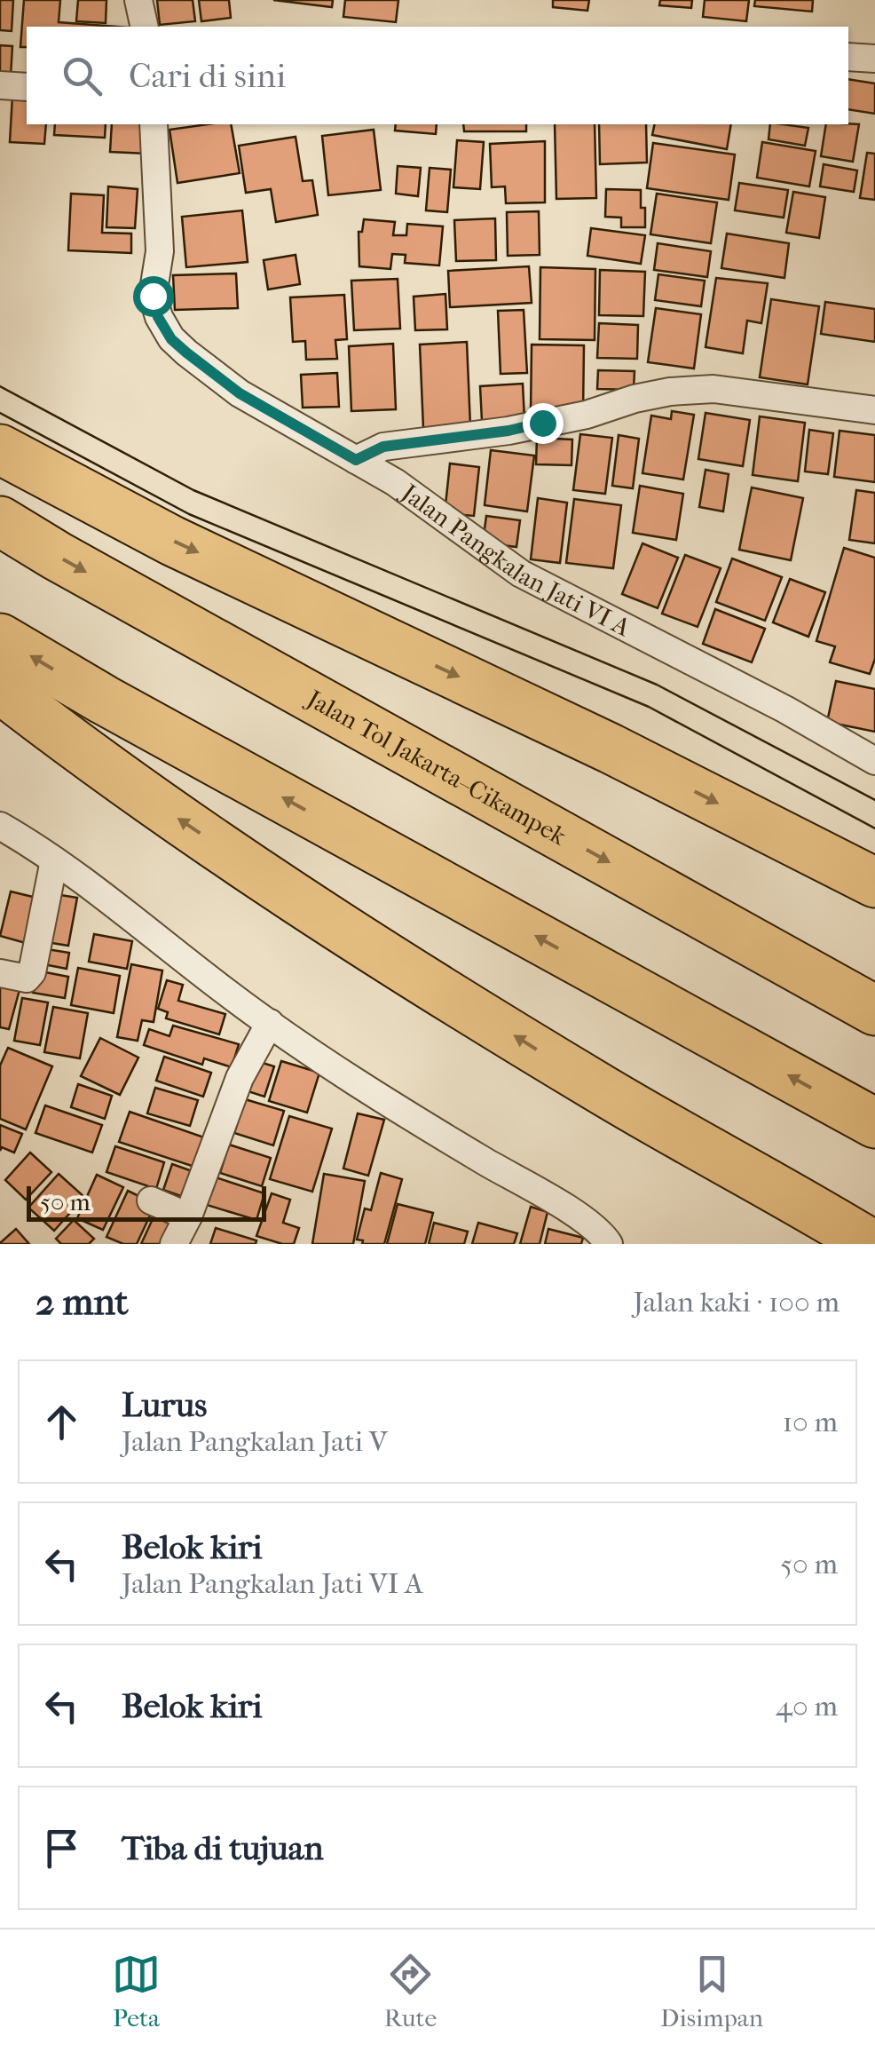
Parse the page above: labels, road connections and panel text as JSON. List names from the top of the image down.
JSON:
{
  "streets": {
    "highway": ["Jalan Tol Jakarta–Cikampek"],
    "street": ["Jalan Pangkalan Jati VI A"]
  },
  "scale_bar": "50 m",
  "page": {
    "search": "Cari di sini",
    "scale": "50 m",
    "heading": ["2 mnt", "Jalan kaki · 100 m"],
    "list": [
      ["Lurus", "Jalan Pangkalan Jati V", "10 m"],
      ["Belok kiri", "Jalan Pangkalan Jati VI A", "50 m"],
      ["Belok kiri", "40 m"],
      "Tiba di tujuan"
    ],
    "nav": ["Peta", "Rute", "Disimpan"]
  }
}
